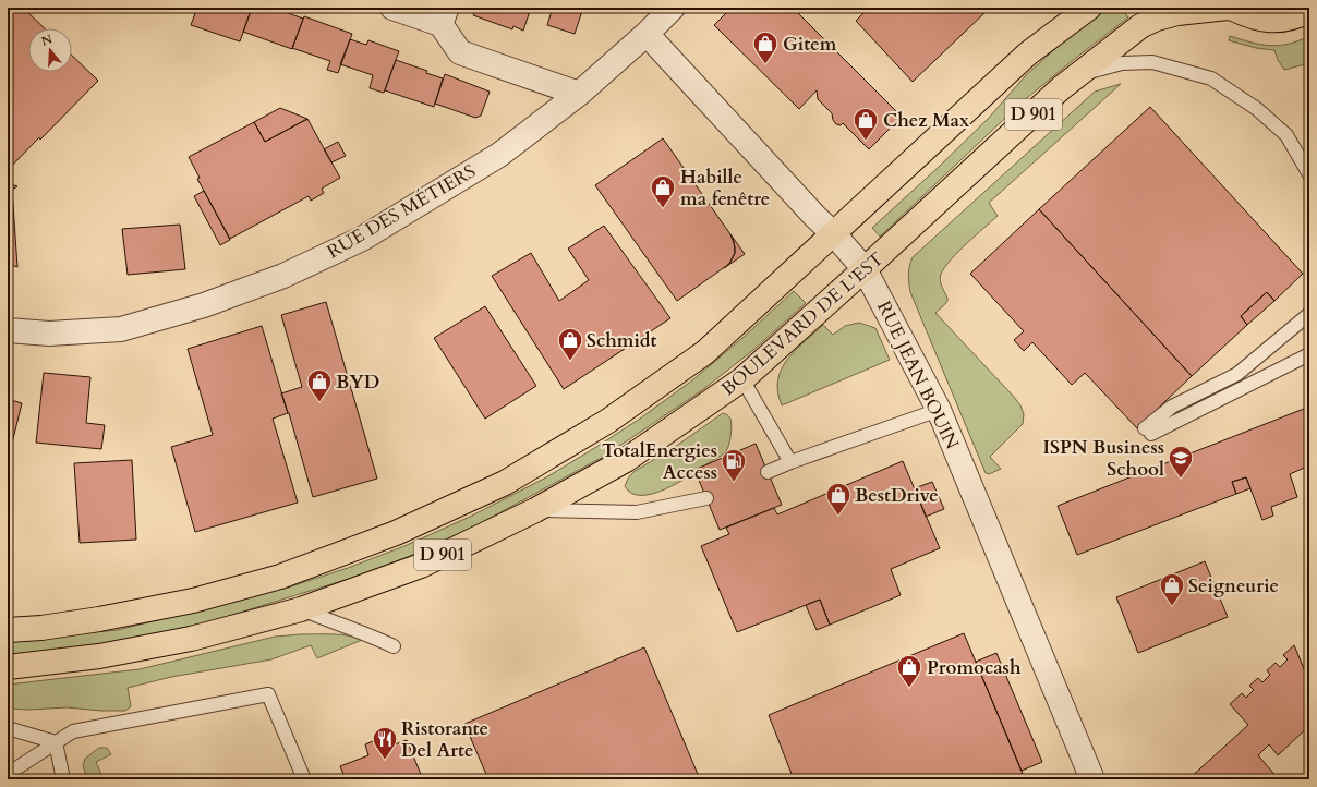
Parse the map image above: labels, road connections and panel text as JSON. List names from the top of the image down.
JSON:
{
  "streets": {
    "main road": ["D 901", "BOULEVARD DE L'EST"],
    "street": ["RUE DES MÉTIERS", "RUE JEAN BOUIN"]
  },
  "crossings": [
    ["D 901", "RUE JEAN BOUIN"],
    ["RUE DES MÉTIERS", "RUE JEAN BOUIN"],
    ["BOULEVARD DE L'EST", "RUE JEAN BOUIN"]
  ],
  "places": {
    "shop": [
      "Gitem",
      "Chez Max",
      "Habille ma fenêtre",
      "Schmidt",
      "BYD",
      "BestDrive",
      "Seigneurie",
      "Promocash"
    ],
    "school or university": ["ISPN Business School"],
    "fuel station": ["TotalEnergies Access"],
    "restaurant": ["Ristorante Del Arte"]
  },
  "north": "top"
}
